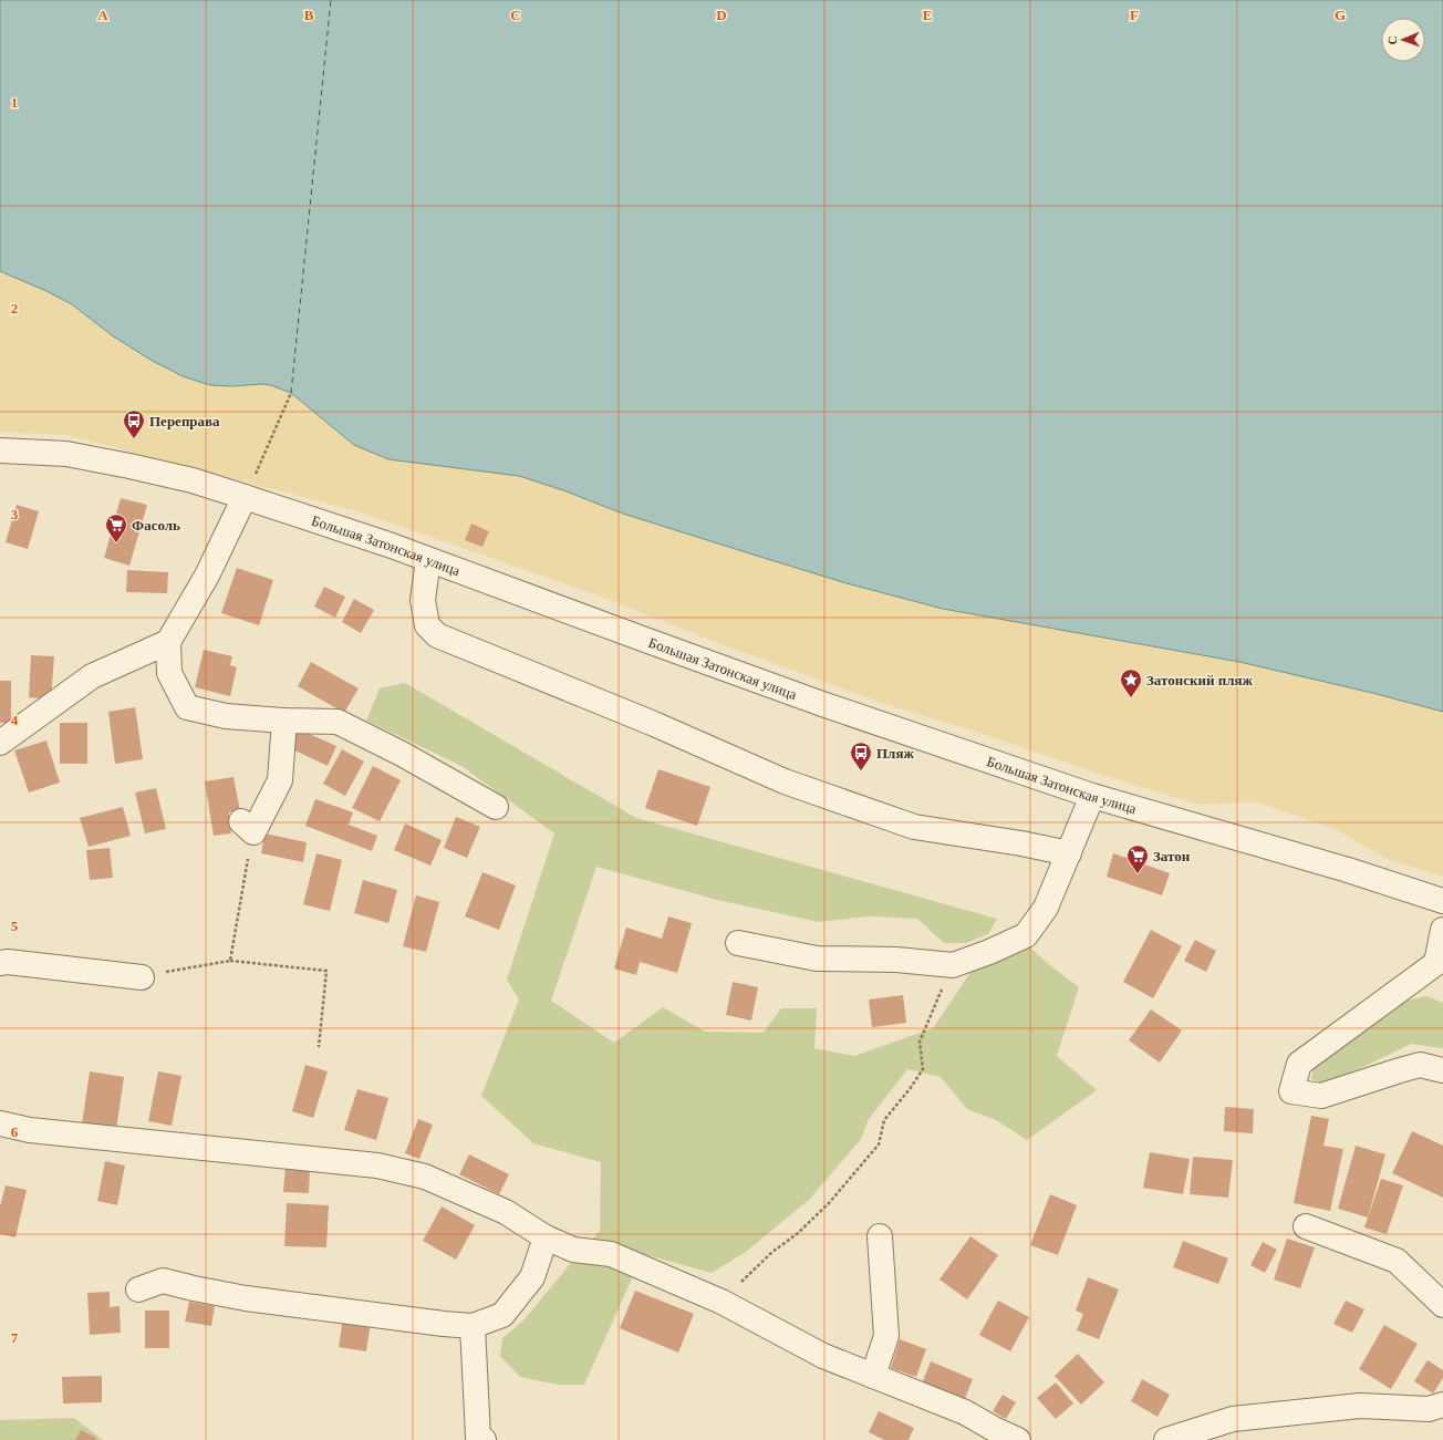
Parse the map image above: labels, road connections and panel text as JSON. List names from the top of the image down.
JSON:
{
  "streets": {
    "street": ["Большая Затонская улица"]
  },
  "places": {
    "bus stop": ["Переправа", "Пляж"],
    "supermarket": ["Фасоль", "Затон"],
    "place": ["Затонский пляж"]
  },
  "north": "left",
  "grid": {
    "columns": [
      "A",
      "B",
      "C",
      "D",
      "E",
      "F",
      "G"
    ],
    "rows": [
      "1",
      "2",
      "3",
      "4",
      "5",
      "6",
      "7"
    ]
  }
}
